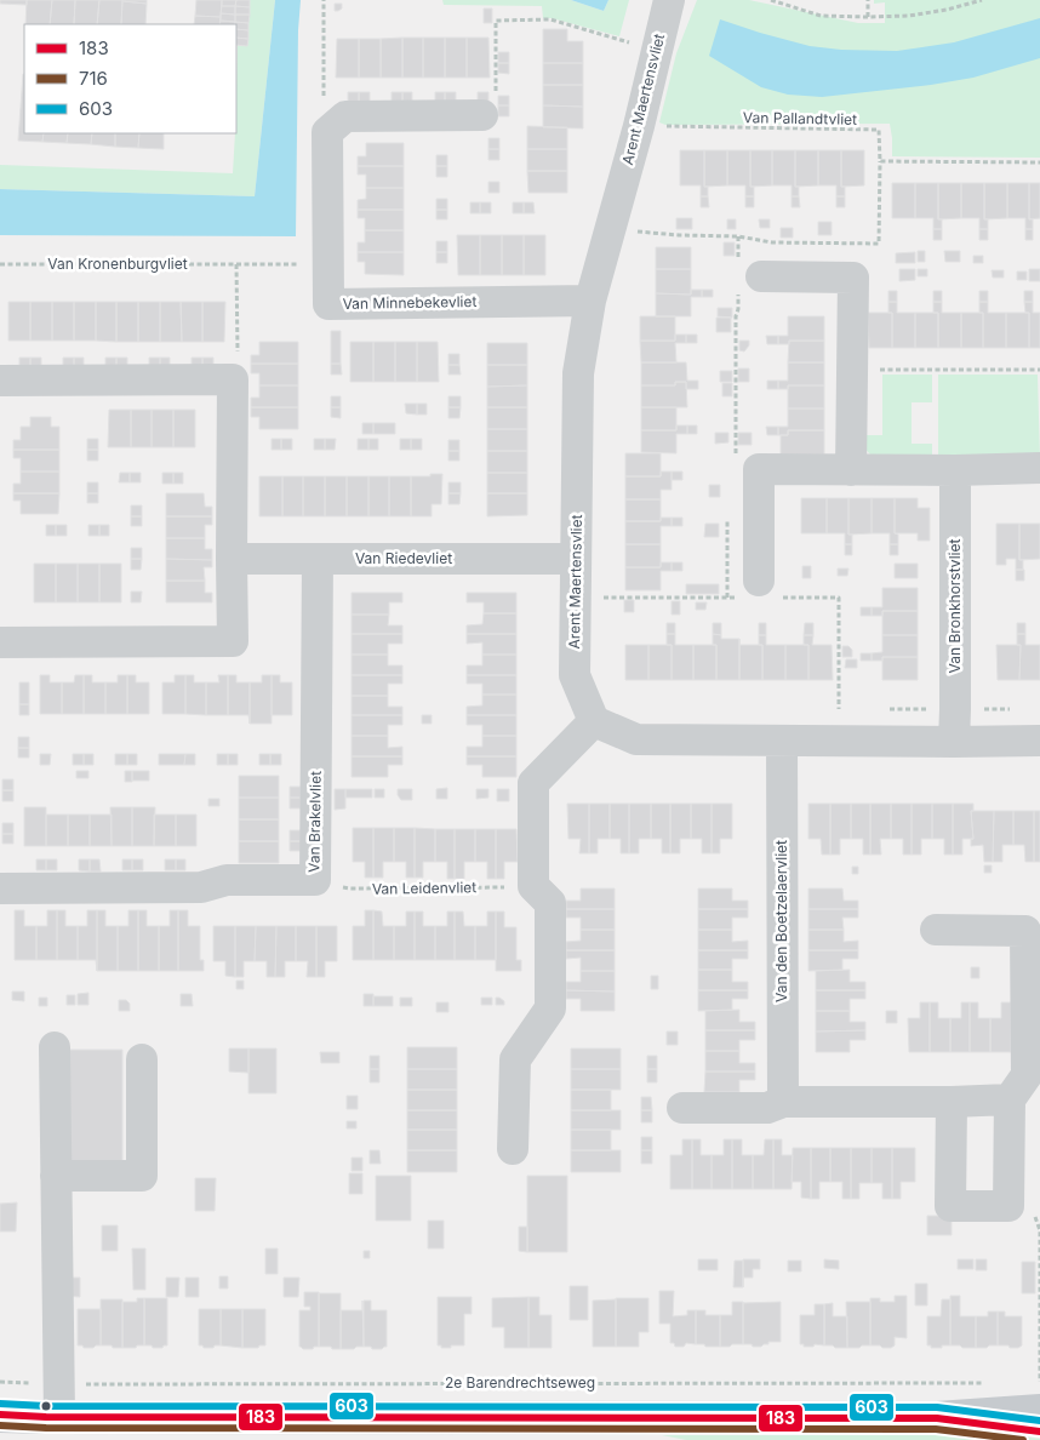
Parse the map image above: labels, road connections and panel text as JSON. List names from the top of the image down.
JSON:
{
  "streets": {
    "street": [
      "Arent Maertensvliet",
      "Van Minnebekevliet",
      "Van Riedevliet",
      "Van Bronkhorstvliet",
      "Van Brakelvliet",
      "Van den Boetzelaervliet"
    ],
    "path": [
      "Van Pallandtvliet",
      "Van Kronenburgvliet",
      "Van Leidenvliet",
      "2e Barendrechtseweg"
    ]
  },
  "crossings": [
    ["Arent Maertensvliet", "Van Pallandtvliet"],
    ["Arent Maertensvliet", "Van Minnebekevliet"],
    ["Arent Maertensvliet", "Van Riedevliet"],
    ["Van Kronenburgvliet", "Van Minnebekevliet"],
    ["Van Riedevliet", "Van Brakelvliet"],
    ["Van Brakelvliet", "Van Leidenvliet"]
  ],
  "lines": ["transit line 603", "transit line 183", "transit line 716"],
  "legend": ["183", "716", "603"]
}
